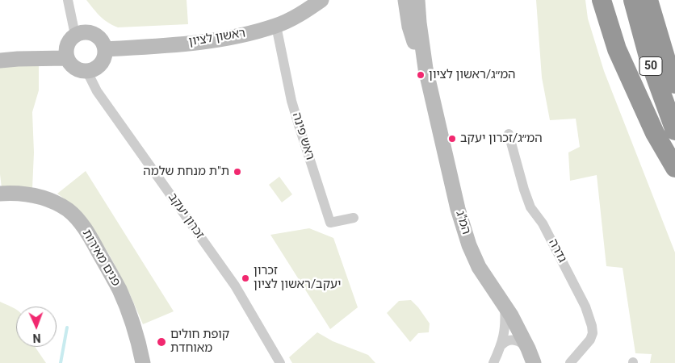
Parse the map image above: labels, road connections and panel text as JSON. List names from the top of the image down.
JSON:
{
  "streets": {
    "highway": ["50"],
    "street": [
      "ראשון לציון",
      "ראש פינה",
      "זכרון יעקב",
      "המ\"ג",
      "גדרה",
      "פנים מאירות"
    ]
  },
  "crossings": [
    ["ראשון לציון", "ראש פינה"],
    ["ראשון לציון", "זכרון יעקב"]
  ],
  "places": [
    "המ״ג/ראשון לציון",
    "המ״ג/זכרון יעקב",
    "ת\"ת מנחת שלמה",
    "זכרון יעקב/ראשון לציון",
    "קופת חולים מאוחדת"
  ],
  "north": "bottom"
}
